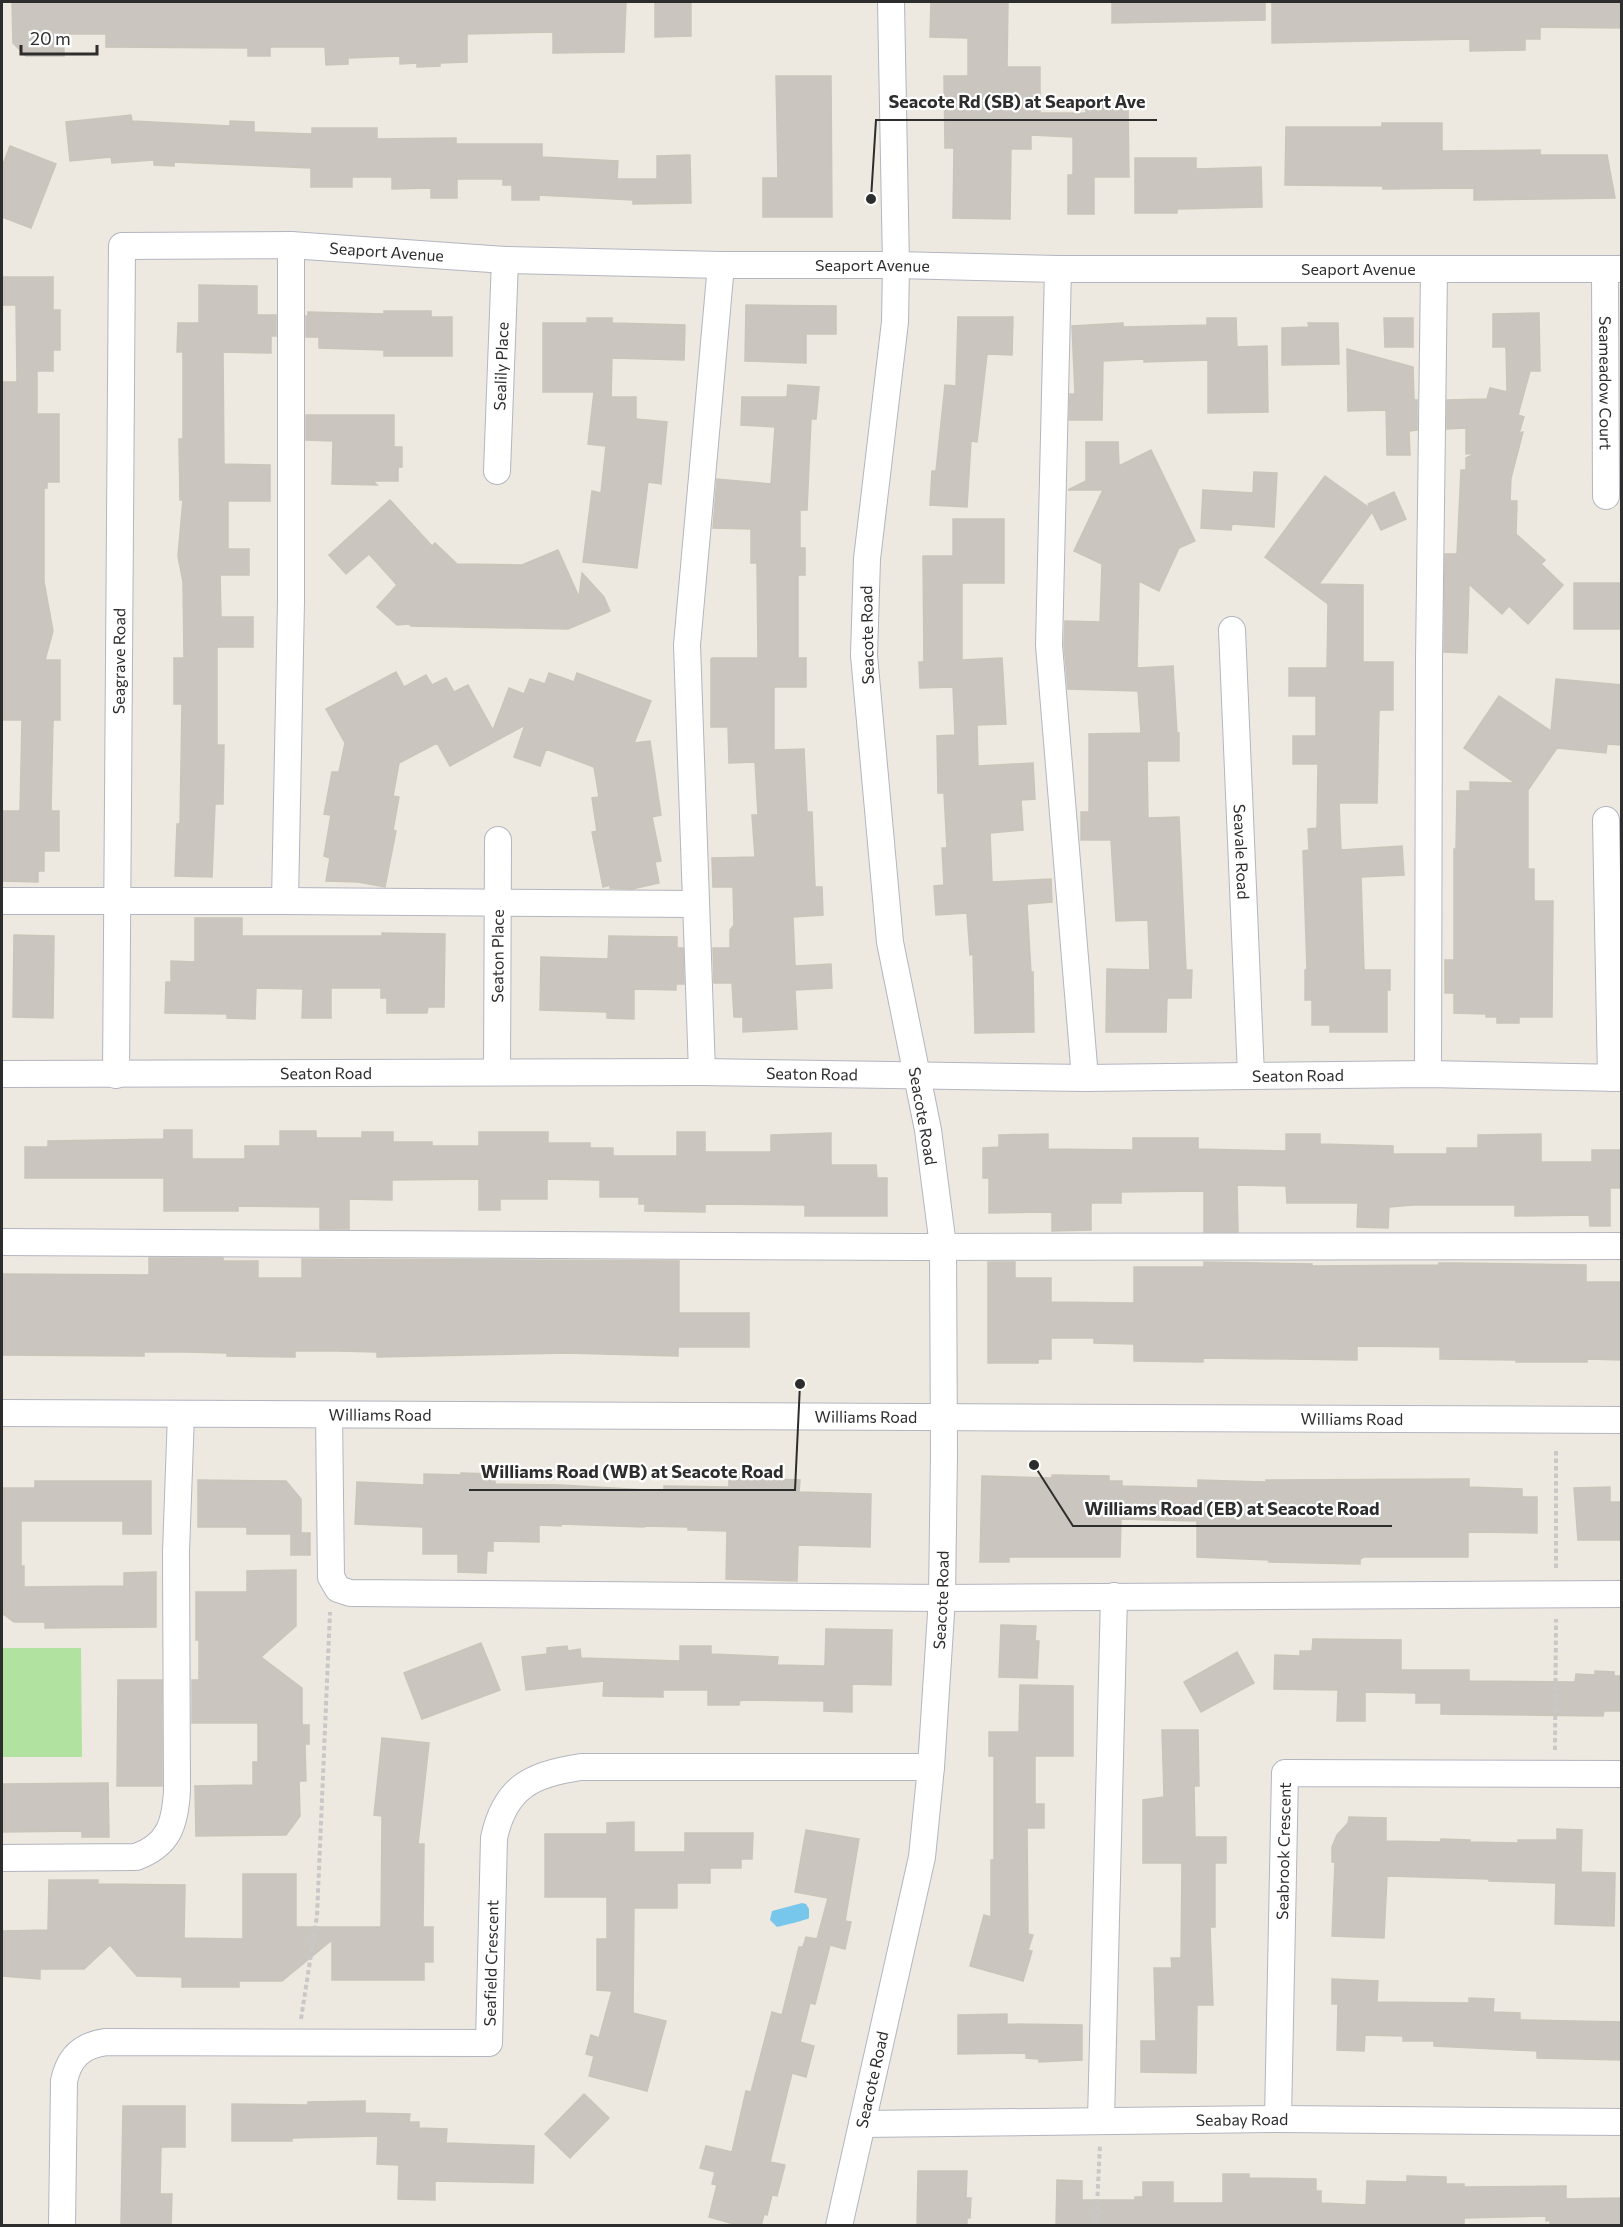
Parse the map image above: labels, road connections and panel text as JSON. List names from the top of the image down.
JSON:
{
  "streets": {
    "street": [
      "Seaport Avenue",
      "Sealily Place",
      "Seameadow Court",
      "Seacote Road",
      "Seagrave Road",
      "Seavale Road",
      "Seaton Place",
      "Seaton Road",
      "Williams Road",
      "Seabrook Crescent",
      "Seafield Crescent",
      "Seabay Road"
    ]
  },
  "crossings": [
    ["Seaport Avenue", "Sealily Place"],
    ["Seaport Avenue", "Seameadow Court"],
    ["Seaport Avenue", "Seacote Road"],
    ["Seaport Avenue", "Seagrave Road"],
    ["Seacote Road", "Seaton Road"],
    ["Seacote Road", "Williams Road"],
    ["Seacote Road", "Seafield Crescent"],
    ["Seacote Road", "Seabay Road"],
    ["Seagrave Road", "Seaton Road"],
    ["Seavale Road", "Seaton Road"],
    ["Seaton Place", "Seaton Road"],
    ["Seabrook Crescent", "Seabay Road"]
  ],
  "places": ["Seacote Rd (SB) at Seaport Ave", "Williams Road (WB) at Seacote Road", "Williams Road (EB) at Seacote Road"],
  "scale_bar": "20 m"
}
